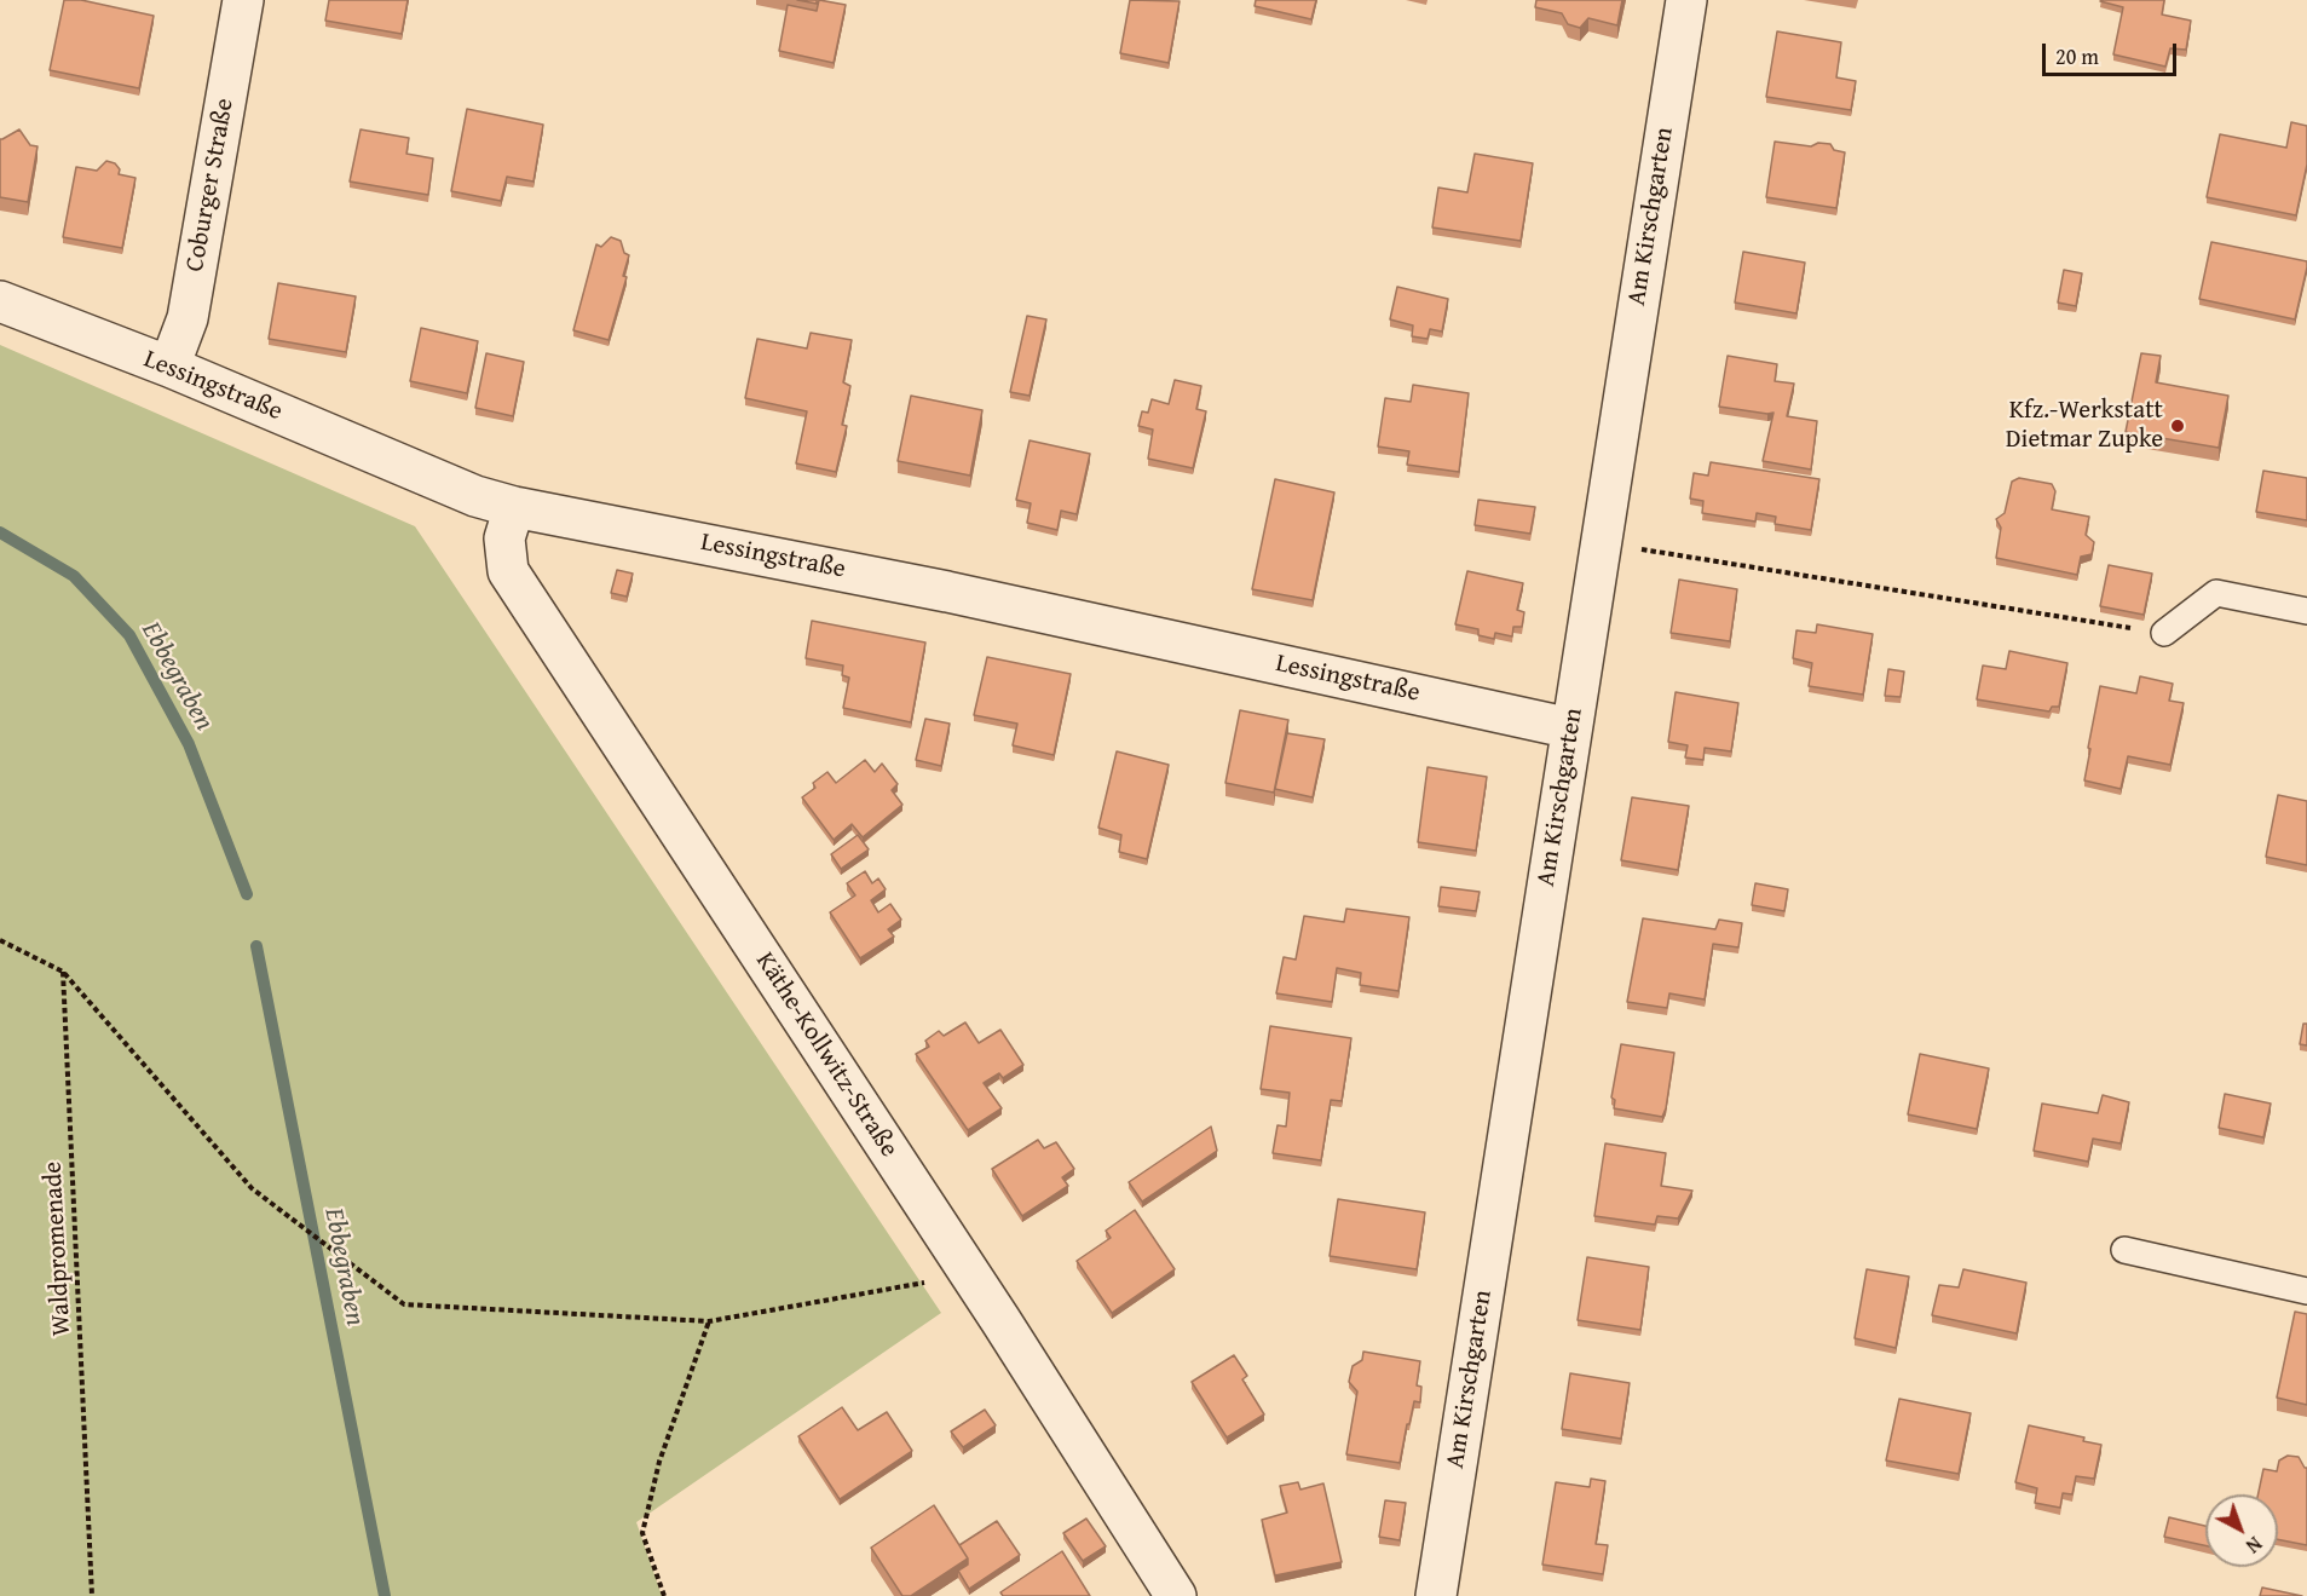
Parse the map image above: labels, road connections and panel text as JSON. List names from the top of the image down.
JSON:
{
  "streets": {
    "street": [
      "Coburger Straße",
      "Am Kirschgarten",
      "Lessingstraße",
      "Käthe-Kollwitz-Straße"
    ],
    "path": ["Waldpromenade"]
  },
  "crossings": [
    ["Coburger Straße", "Lessingstraße"],
    ["Am Kirschgarten", "Lessingstraße"],
    ["Lessingstraße", "Käthe-Kollwitz-Straße"]
  ],
  "water": ["Ebbegraben"],
  "places": ["Kfz.-Werkstatt Dietmar Zupke"],
  "scale_bar": "20 m",
  "north": "bottom right"
}
